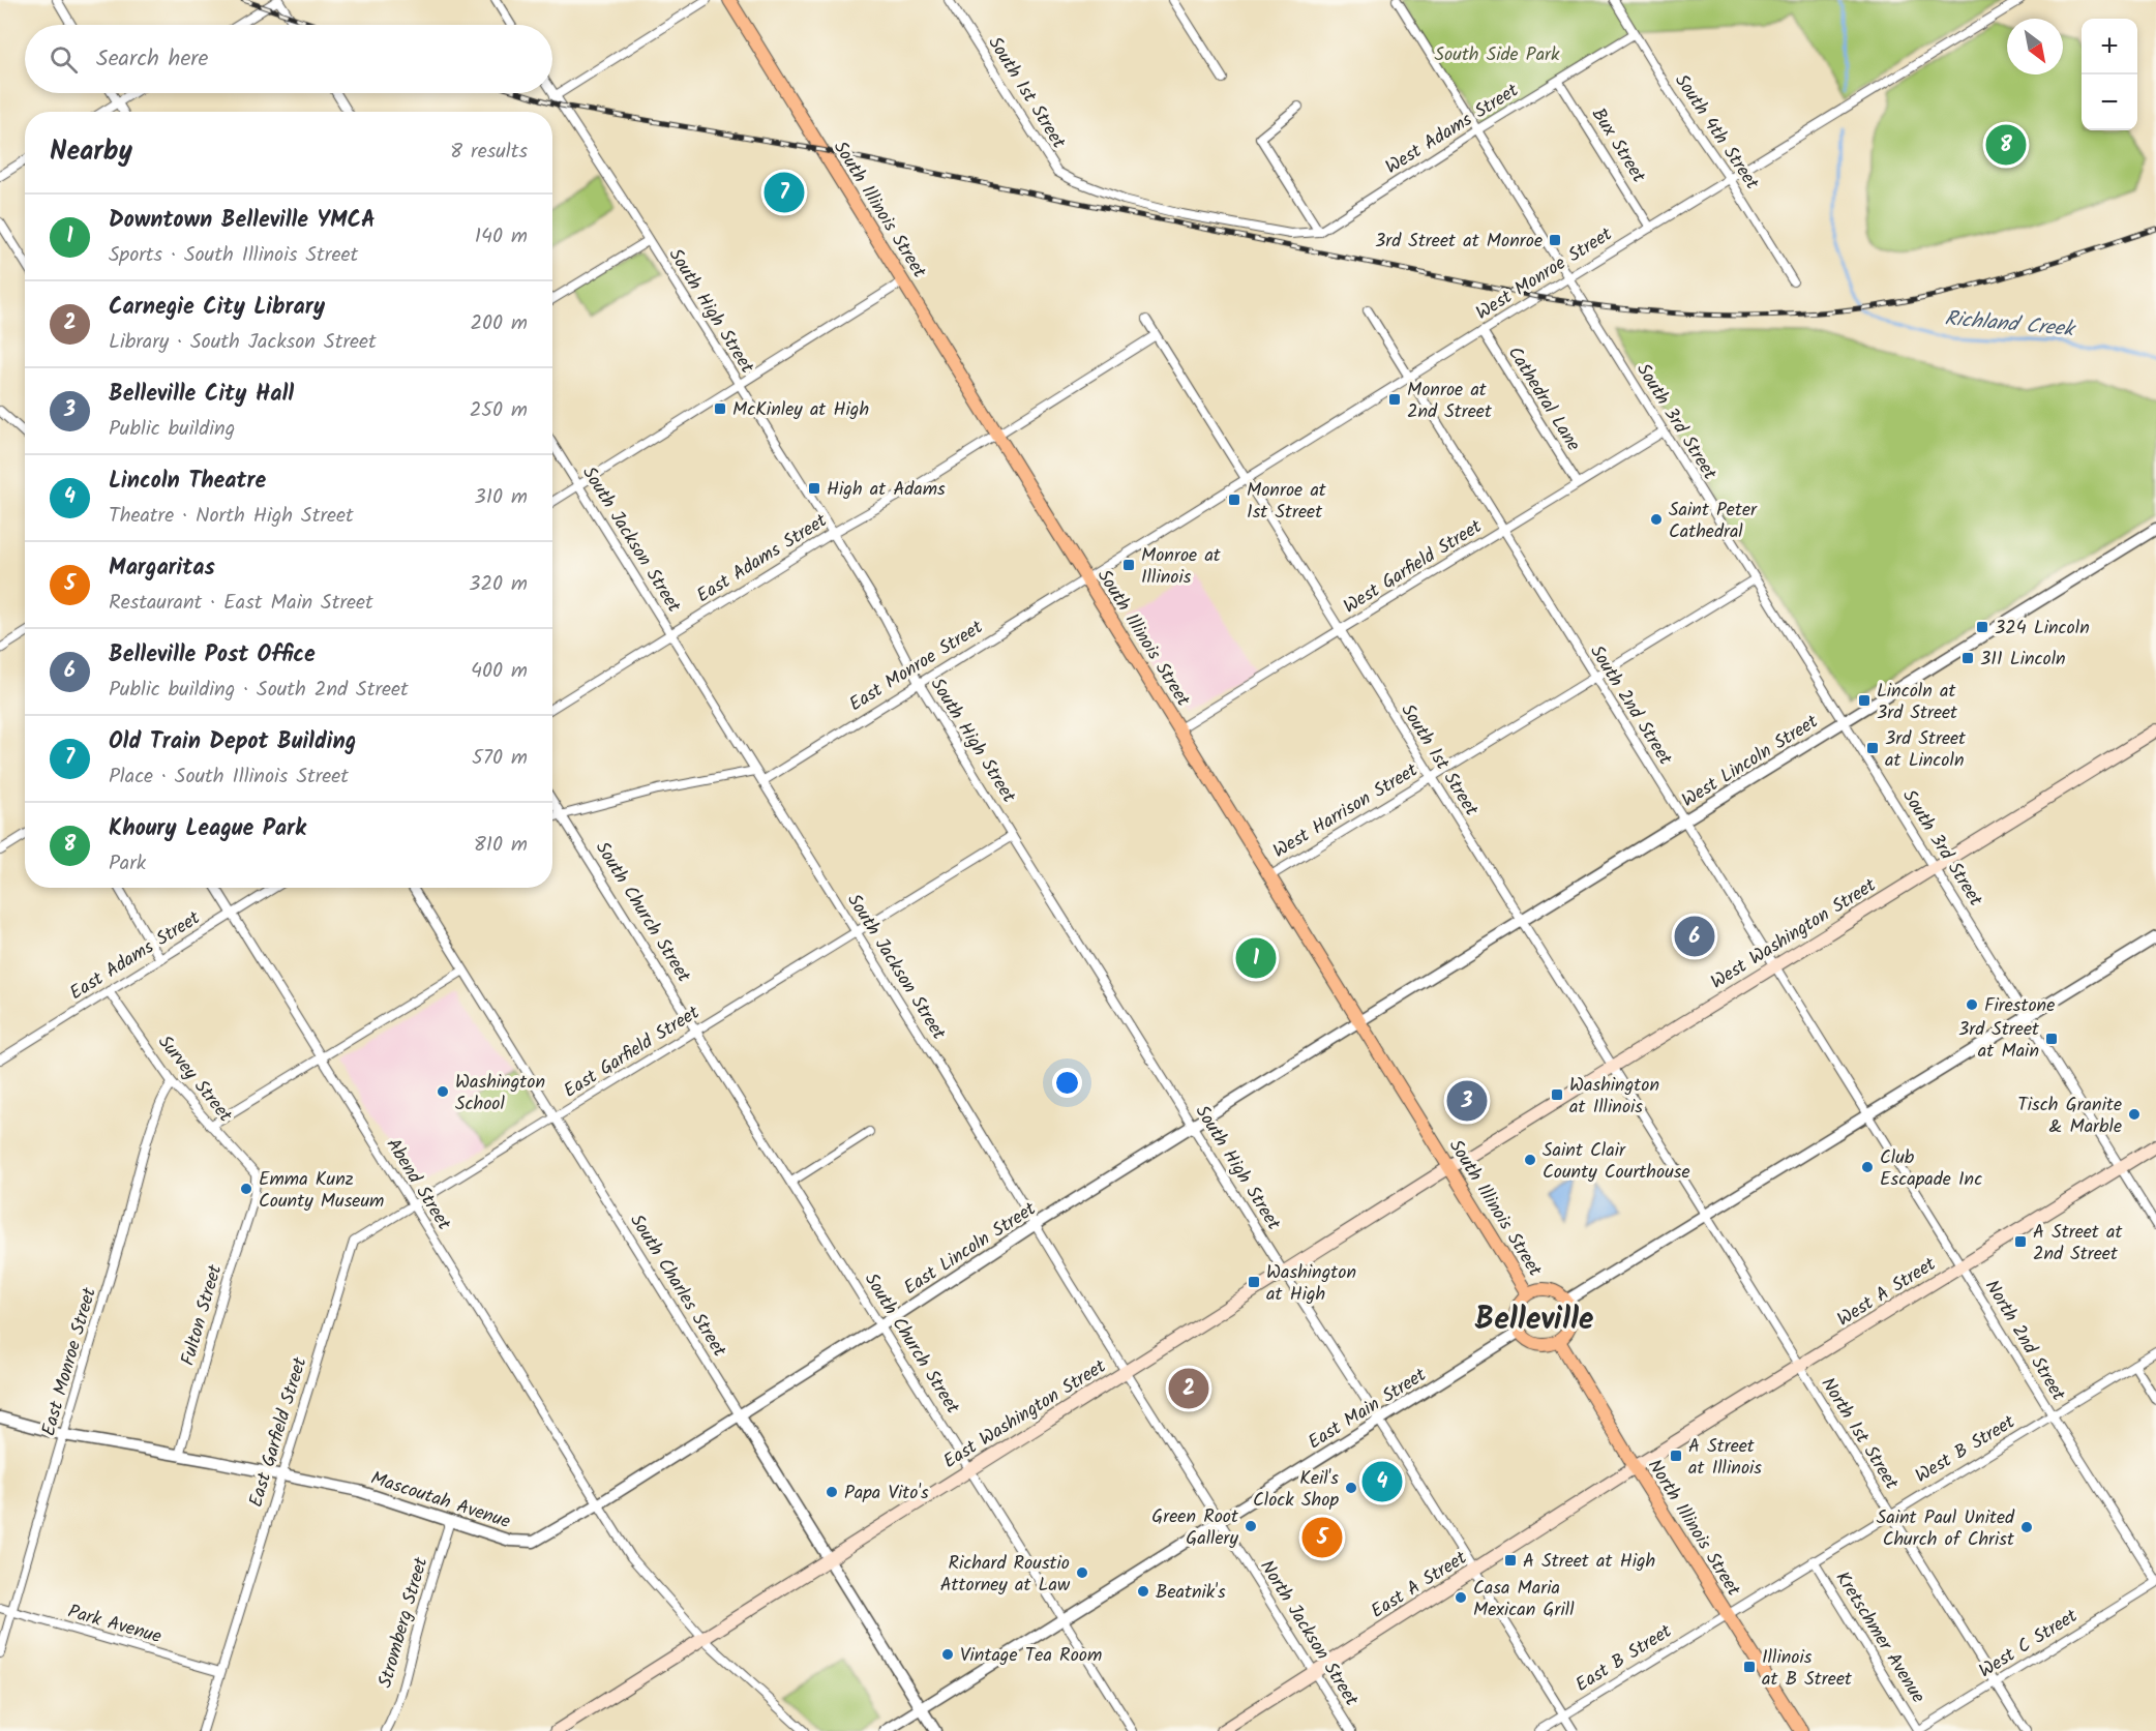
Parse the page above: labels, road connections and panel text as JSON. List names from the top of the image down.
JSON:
{
  "streets": {
    "main road": [
      "South Illinois Street",
      "West Washington Street",
      "West A Street",
      "East Washington Street",
      "North Illinois Street",
      "East A Street"
    ],
    "street": [
      "South 1st Street",
      "West Adams Street",
      "South 4th Street",
      "Bux Street",
      "West Monroe Street",
      "South High Street",
      "Cathedral Lane",
      "South 3rd Street",
      "South Jackson Street",
      "East Adams Street",
      "West Garfield Street",
      "East Monroe Street",
      "South 2nd Street",
      "West Lincoln Street",
      "West Harrison Street",
      "South Church Street",
      "East Garfield Street",
      "Survey Street",
      "Abend Street",
      "East Lincoln Street",
      "South Charles Street",
      "Fulton Street",
      "North 2nd Street",
      "East Main Street",
      "North 1st Street",
      "West B Street",
      "Mascoutah Avenue",
      "Stromberg Street",
      "Park Avenue",
      "North Jackson Street",
      "Kretschmer Avenue",
      "West C Street",
      "East B Street"
    ]
  },
  "crossings": [
    ["South 1st Street", "West Adams Street"],
    ["South 1st Street", "West Monroe Street"],
    ["South 1st Street", "West Garfield Street"],
    ["South 1st Street", "West Lincoln Street"],
    ["South 1st Street", "West Harrison Street"],
    ["South 1st Street", "West Washington Street"],
    ["South 1st Street", "North 1st Street"],
    ["West Adams Street", "South 4th Street"],
    ["West Adams Street", "Bux Street"],
    ["West Adams Street", "South 3rd Street"],
    ["South 4th Street", "West Monroe Street"],
    ["Bux Street", "West Monroe Street"],
    ["South Illinois Street", "West Monroe Street"],
    ["South Illinois Street", "East Adams Street"],
    ["South Illinois Street", "West Garfield Street"],
    ["South Illinois Street", "East Monroe Street"],
    ["South Illinois Street", "West Lincoln Street"],
    ["South Illinois Street", "West Harrison Street"],
    ["South Illinois Street", "West Washington Street"],
    ["South Illinois Street", "East Lincoln Street"],
    ["South Illinois Street", "East Main Street"],
    ["South Illinois Street", "East Washington Street"],
    ["South Illinois Street", "North Illinois Street"],
    ["West Monroe Street", "Cathedral Lane"],
    ["West Monroe Street", "South 3rd Street"],
    ["West Monroe Street", "East Monroe Street"],
    ["West Monroe Street", "South 2nd Street"],
    ["South High Street", "East Adams Street"],
    ["South High Street", "East Monroe Street"],
    ["South High Street", "East Garfield Street"],
    ["South High Street", "East Lincoln Street"],
    ["South High Street", "East Main Street"],
    ["South High Street", "East Washington Street"],
    ["South High Street", "East A Street"],
    ["South High Street", "East B Street"],
    ["Cathedral Lane", "West Garfield Street"],
    ["South 3rd Street", "West Garfield Street"],
    ["South 3rd Street", "West Lincoln Street"],
    ["South 3rd Street", "West Harrison Street"],
    ["South 3rd Street", "West Washington Street"],
    ["South 3rd Street", "West A Street"],
    ["South Jackson Street", "East Adams Street"],
    ["South Jackson Street", "East Monroe Street"],
    ["South Jackson Street", "East Garfield Street"],
    ["South Jackson Street", "East Lincoln Street"],
    ["South Jackson Street", "East Main Street"],
    ["South Jackson Street", "East Washington Street"],
    ["South Jackson Street", "North Jackson Street"],
    ["East Adams Street", "Survey Street"],
    ["East Adams Street", "Abend Street"],
    ["West Garfield Street", "South 2nd Street"],
    ["East Monroe Street", "Survey Street"],
    ["East Monroe Street", "Mascoutah Avenue"],
    ["East Monroe Street", "Park Avenue"],
    ["South 2nd Street", "West Lincoln Street"],
    ["South 2nd Street", "West Harrison Street"],
    ["South 2nd Street", "West Washington Street"],
    ["South 2nd Street", "North 2nd Street"],
    ["West Lincoln Street", "East Lincoln Street"],
    ["South Church Street", "East Garfield Street"],
    ["South Church Street", "East Lincoln Street"],
    ["South Church Street", "East Main Street"],
    ["South Church Street", "East Washington Street"],
    ["West Washington Street", "East Washington Street"],
    ["East Garfield Street", "Abend Street"],
    ["East Garfield Street", "South Charles Street"],
    ["East Garfield Street", "Mascoutah Avenue"],
    ["East Garfield Street", "Park Avenue"],
    ["Survey Street", "Fulton Street"],
    ["Abend Street", "East Lincoln Street"],
    ["Abend Street", "Mascoutah Avenue"],
    ["East Lincoln Street", "South Charles Street"],
    ["East Lincoln Street", "Mascoutah Avenue"],
    ["South Charles Street", "East Main Street"],
    ["South Charles Street", "East Washington Street"],
    ["West A Street", "North 2nd Street"],
    ["West A Street", "North 1st Street"],
    ["West A Street", "North Illinois Street"],
    ["West A Street", "East A Street"],
    ["Fulton Street", "Mascoutah Avenue"],
    ["North 2nd Street", "West B Street"],
    ["North 2nd Street", "West C Street"],
    ["East Main Street", "North Illinois Street"],
    ["East Main Street", "North Jackson Street"],
    ["North 1st Street", "West B Street"],
    ["North 1st Street", "West C Street"],
    ["West B Street", "North Illinois Street"],
    ["West B Street", "Kretschmer Avenue"],
    ["West B Street", "East B Street"],
    ["Mascoutah Avenue", "Stromberg Street"],
    ["North Illinois Street", "East A Street"],
    ["North Illinois Street", "East B Street"],
    ["East A Street", "North Jackson Street"],
    ["Kretschmer Avenue", "West C Street"]
  ],
  "districts": ["Belleville"],
  "water": ["Richland Creek"],
  "parks": ["South Side Park"],
  "places": {
    "transit": [
      "3rd Street at Monroe",
      "Monroe at 2nd Street",
      "McKinley at High",
      "High at Adams",
      "Monroe at 1st Street",
      "Monroe at Illinois",
      "324 Lincoln",
      "311 Lincoln",
      "Lincoln at 3rd Street",
      "3rd Street at Lincoln",
      "3rd Street at Main",
      "Washington at Illinois",
      "A Street at 2nd Street",
      "Washington at High",
      "A Street at Illinois",
      "A Street at High",
      "Illinois at B Street"
    ],
    "other": [
      "Saint Peter Cathedral",
      "Firestone",
      "Washington School",
      "Tisch Granite & Marble",
      "Saint Clair County Courthouse",
      "Club Escapade Inc",
      "Emma Kunz County Museum",
      "Keil's Clock Shop",
      "Papa Vito's",
      "Green Root Gallery",
      "Saint Paul United Church of Christ",
      "Richard Roustio Attorney at Law",
      "Beatnik's",
      "Casa Maria Mexican Grill",
      "Vintage Tea Room"
    ]
  },
  "north": "bottom right",
  "page": {
    "map_buttons": ["+", "−"],
    "search": "Search here",
    "heading": ["Nearby", "8 results"],
    "pins": [
      "8",
      "7",
      "6",
      "1",
      "3",
      "2",
      "4",
      "5"
    ],
    "list": [
      {
        "mark": "1",
        "name": "Downtown Belleville YMCA",
        "note": "Sports · South Illinois Street",
        "value": "140 m"
      },
      {
        "mark": "2",
        "name": "Carnegie City Library",
        "note": "Library · South Jackson Street",
        "value": "200 m"
      },
      {
        "mark": "3",
        "name": "Belleville City Hall",
        "note": "Public building",
        "value": "250 m"
      },
      {
        "mark": "4",
        "name": "Lincoln Theatre",
        "note": "Theatre · North High Street",
        "value": "310 m"
      },
      {
        "mark": "5",
        "name": "Margaritas",
        "note": "Restaurant · East Main Street",
        "value": "320 m"
      },
      {
        "mark": "6",
        "name": "Belleville Post Office",
        "note": "Public building · South 2nd Street",
        "value": "400 m"
      },
      {
        "mark": "7",
        "name": "Old Train Depot Building",
        "note": "Place · South Illinois Street",
        "value": "570 m"
      },
      {
        "mark": "8",
        "name": "Khoury League Park",
        "note": "Park",
        "value": "810 m"
      }
    ]
  }
}
